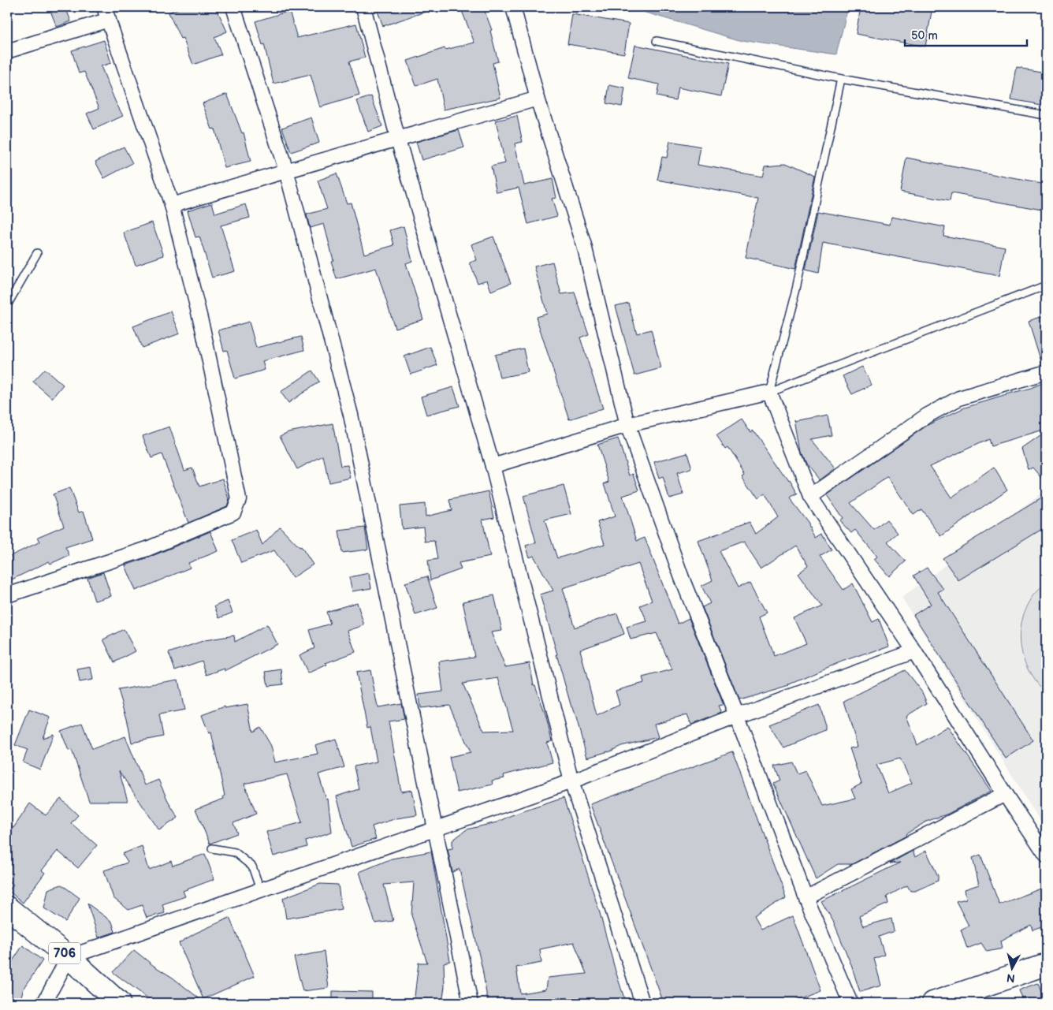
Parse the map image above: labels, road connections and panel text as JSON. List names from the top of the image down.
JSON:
{
  "streets": {
    "main road": ["706"]
  },
  "scale_bar": "50 m",
  "north": "bottom"
}
